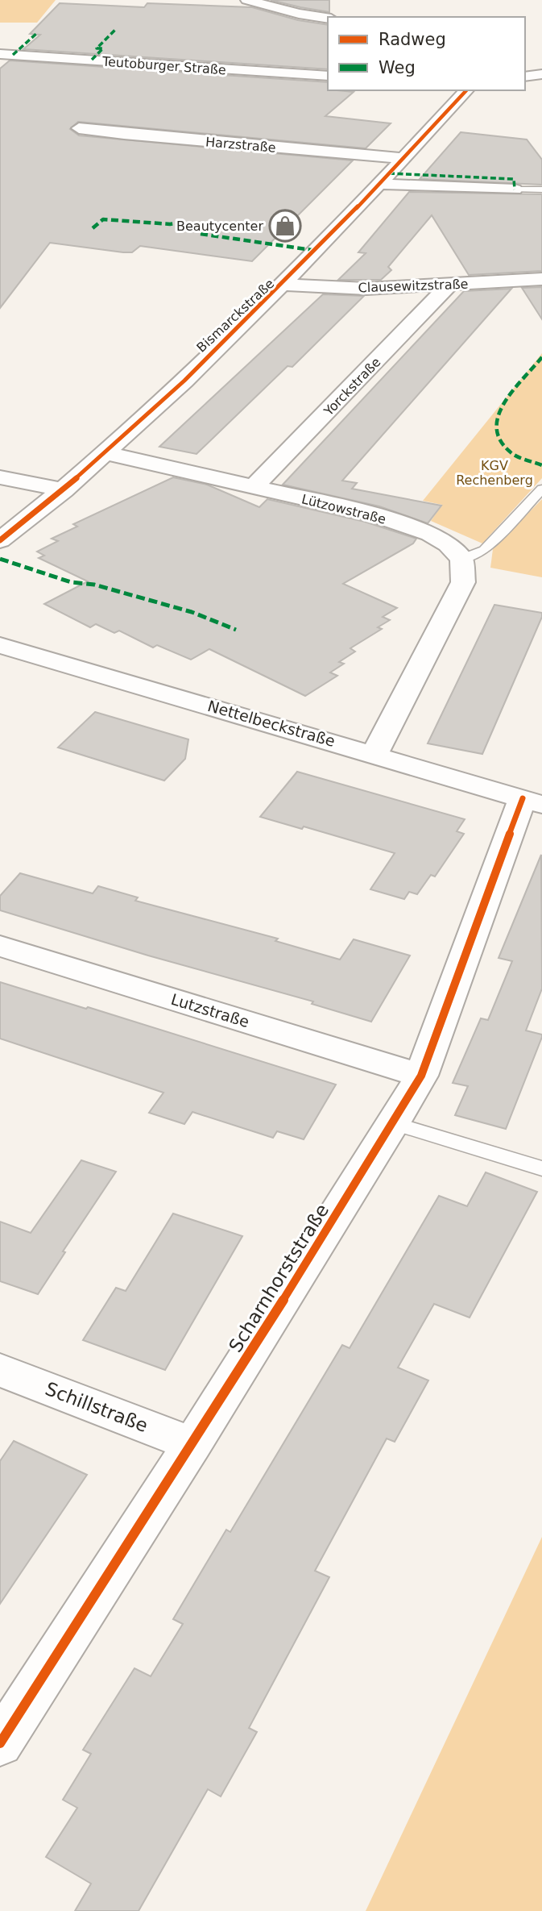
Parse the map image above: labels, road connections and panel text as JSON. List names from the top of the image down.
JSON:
{
  "streets": {
    "street": [
      "Teutoburger Straße",
      "Harzstraße",
      "Clausewitzstraße",
      "Bismarckstraße",
      "Yorckstraße",
      "Lützowstraße",
      "Nettelbeckstraße",
      "Lutzstraße",
      "Scharnhorststraße",
      "Schillstraße"
    ]
  },
  "crossings": [
    ["Harzstraße", "Bismarckstraße"],
    ["Clausewitzstraße", "Bismarckstraße"],
    ["Clausewitzstraße", "Yorckstraße"],
    ["Bismarckstraße", "Lützowstraße"],
    ["Yorckstraße", "Lützowstraße"],
    ["Nettelbeckstraße", "Scharnhorststraße"],
    ["Lutzstraße", "Scharnhorststraße"],
    ["Scharnhorststraße", "Schillstraße"]
  ],
  "parks": ["KGV Rechenberg"],
  "places": {
    "shop": ["Beautycenter"]
  },
  "legend": ["Radweg", "Weg"]
}
